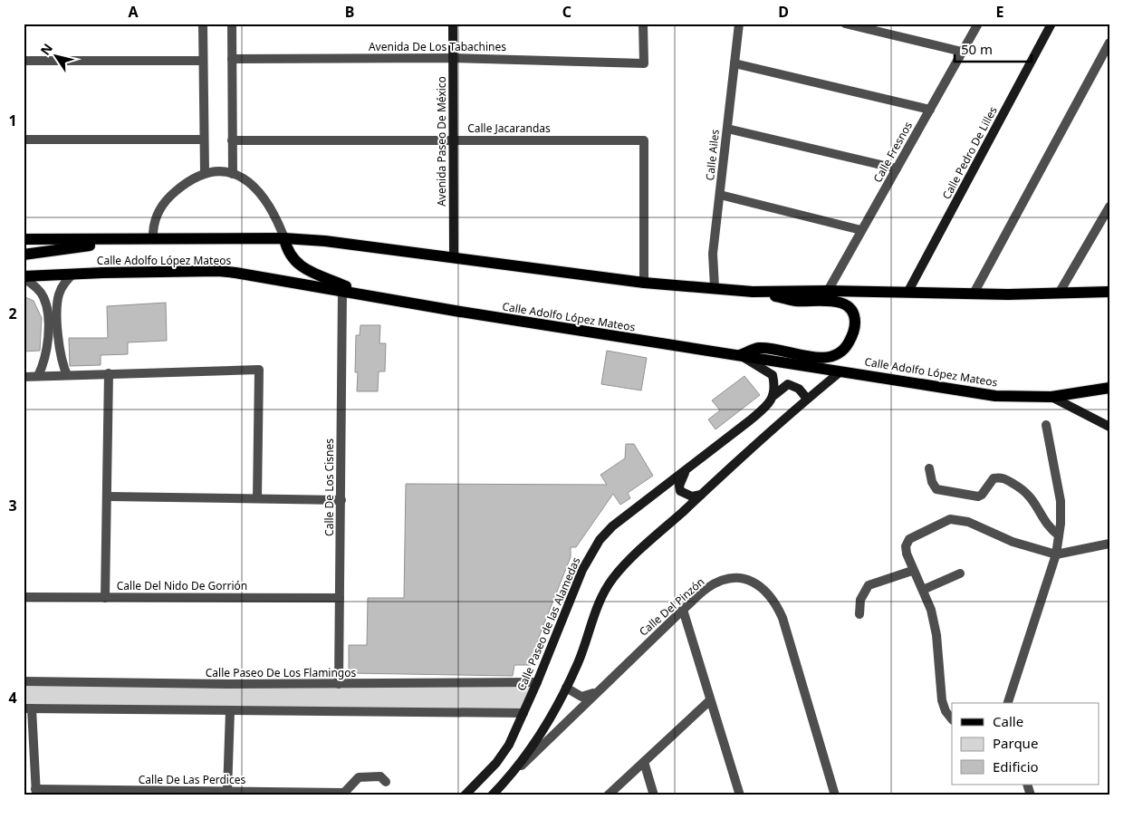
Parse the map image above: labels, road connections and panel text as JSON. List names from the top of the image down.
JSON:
{
  "streets": {
    "main road": ["Calle Adolfo López Mateos"],
    "street": [
      "Avenida De Los Tabachines",
      "Calle Jacarandas",
      "Avenida Paseo De México",
      "Calle Fresnos",
      "Calle Pedro De Lilles",
      "Calle Ailes",
      "Calle De Los Cisnes",
      "Calle Del Nido De Gorrión",
      "Calle Del Pinzón",
      "Calle Paseo de las Alamedas",
      "Calle Paseo De Los Flamingos",
      "Calle De Las Perdices"
    ]
  },
  "crossings": [
    ["Avenida De Los Tabachines", "Avenida Paseo De México"],
    ["Calle Jacarandas", "Avenida Paseo De México"],
    ["Calle Jacarandas", "Calle Adolfo López Mateos"],
    ["Avenida Paseo De México", "Calle Adolfo López Mateos"],
    ["Calle Fresnos", "Calle Adolfo López Mateos"],
    ["Calle Pedro De Lilles", "Calle Adolfo López Mateos"],
    ["Calle Ailes", "Calle Adolfo López Mateos"],
    ["Calle Adolfo López Mateos", "Calle De Los Cisnes"],
    ["Calle De Los Cisnes", "Calle Del Nido De Gorrión"],
    ["Calle De Los Cisnes", "Calle Paseo De Los Flamingos"],
    ["Calle Paseo de las Alamedas", "Calle Paseo De Los Flamingos"]
  ],
  "legend": ["Calle", "Parque", "Edificio"],
  "scale_bar": "50 m",
  "north": "top left",
  "grid": {
    "columns": [
      "A",
      "B",
      "C",
      "D",
      "E"
    ],
    "rows": [
      "1",
      "2",
      "3",
      "4"
    ]
  }
}
